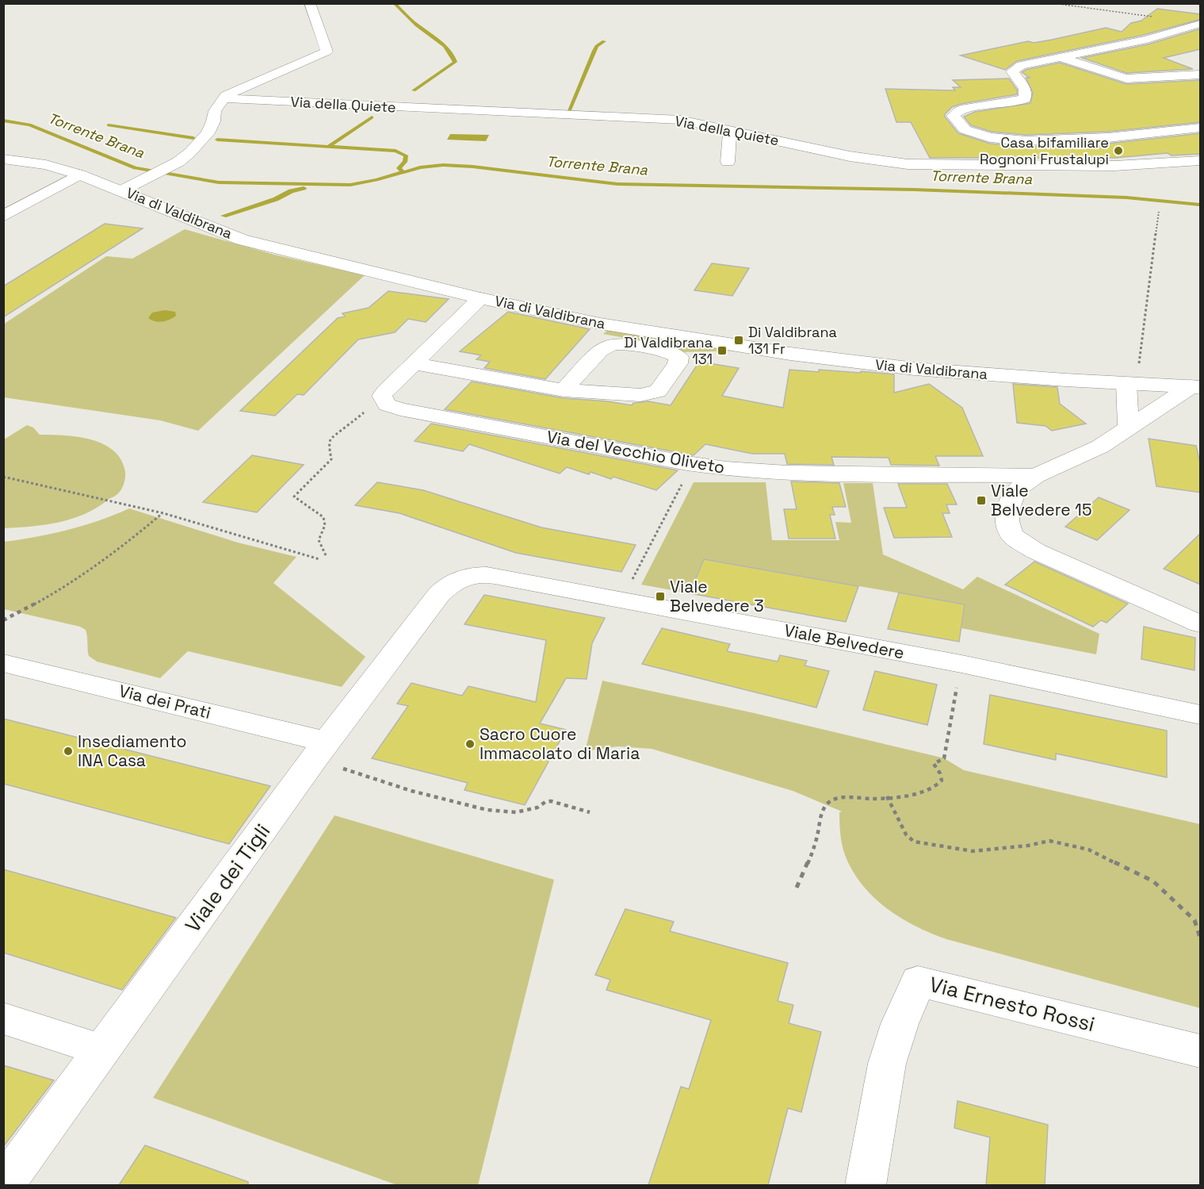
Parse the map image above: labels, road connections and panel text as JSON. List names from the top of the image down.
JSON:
{
  "streets": {
    "street": [
      "Via della Quiete",
      "Via di Valdibrana",
      "Via del Vecchio Oliveto",
      "Viale Belvedere",
      "Via dei Prati",
      "Viale dei Tigli",
      "Via Ernesto Rossi"
    ]
  },
  "crossings": [
    ["Via di Valdibrana", "Via del Vecchio Oliveto"],
    ["Viale Belvedere", "Viale dei Tigli"],
    ["Via dei Prati", "Viale dei Tigli"]
  ],
  "water": ["Torrente Brana"],
  "places": {
    "other": ["Casa bifamiliare Rognoni Frustalupi", "Sacro Cuore Immacolato di Maria", "Insediamento INA Casa"],
    "transit": [
      "Di Valdibrana 131 Fr",
      "Di Valdibrana 131",
      "Viale Belvedere 15",
      "Viale Belvedere 3"
    ]
  }
}
